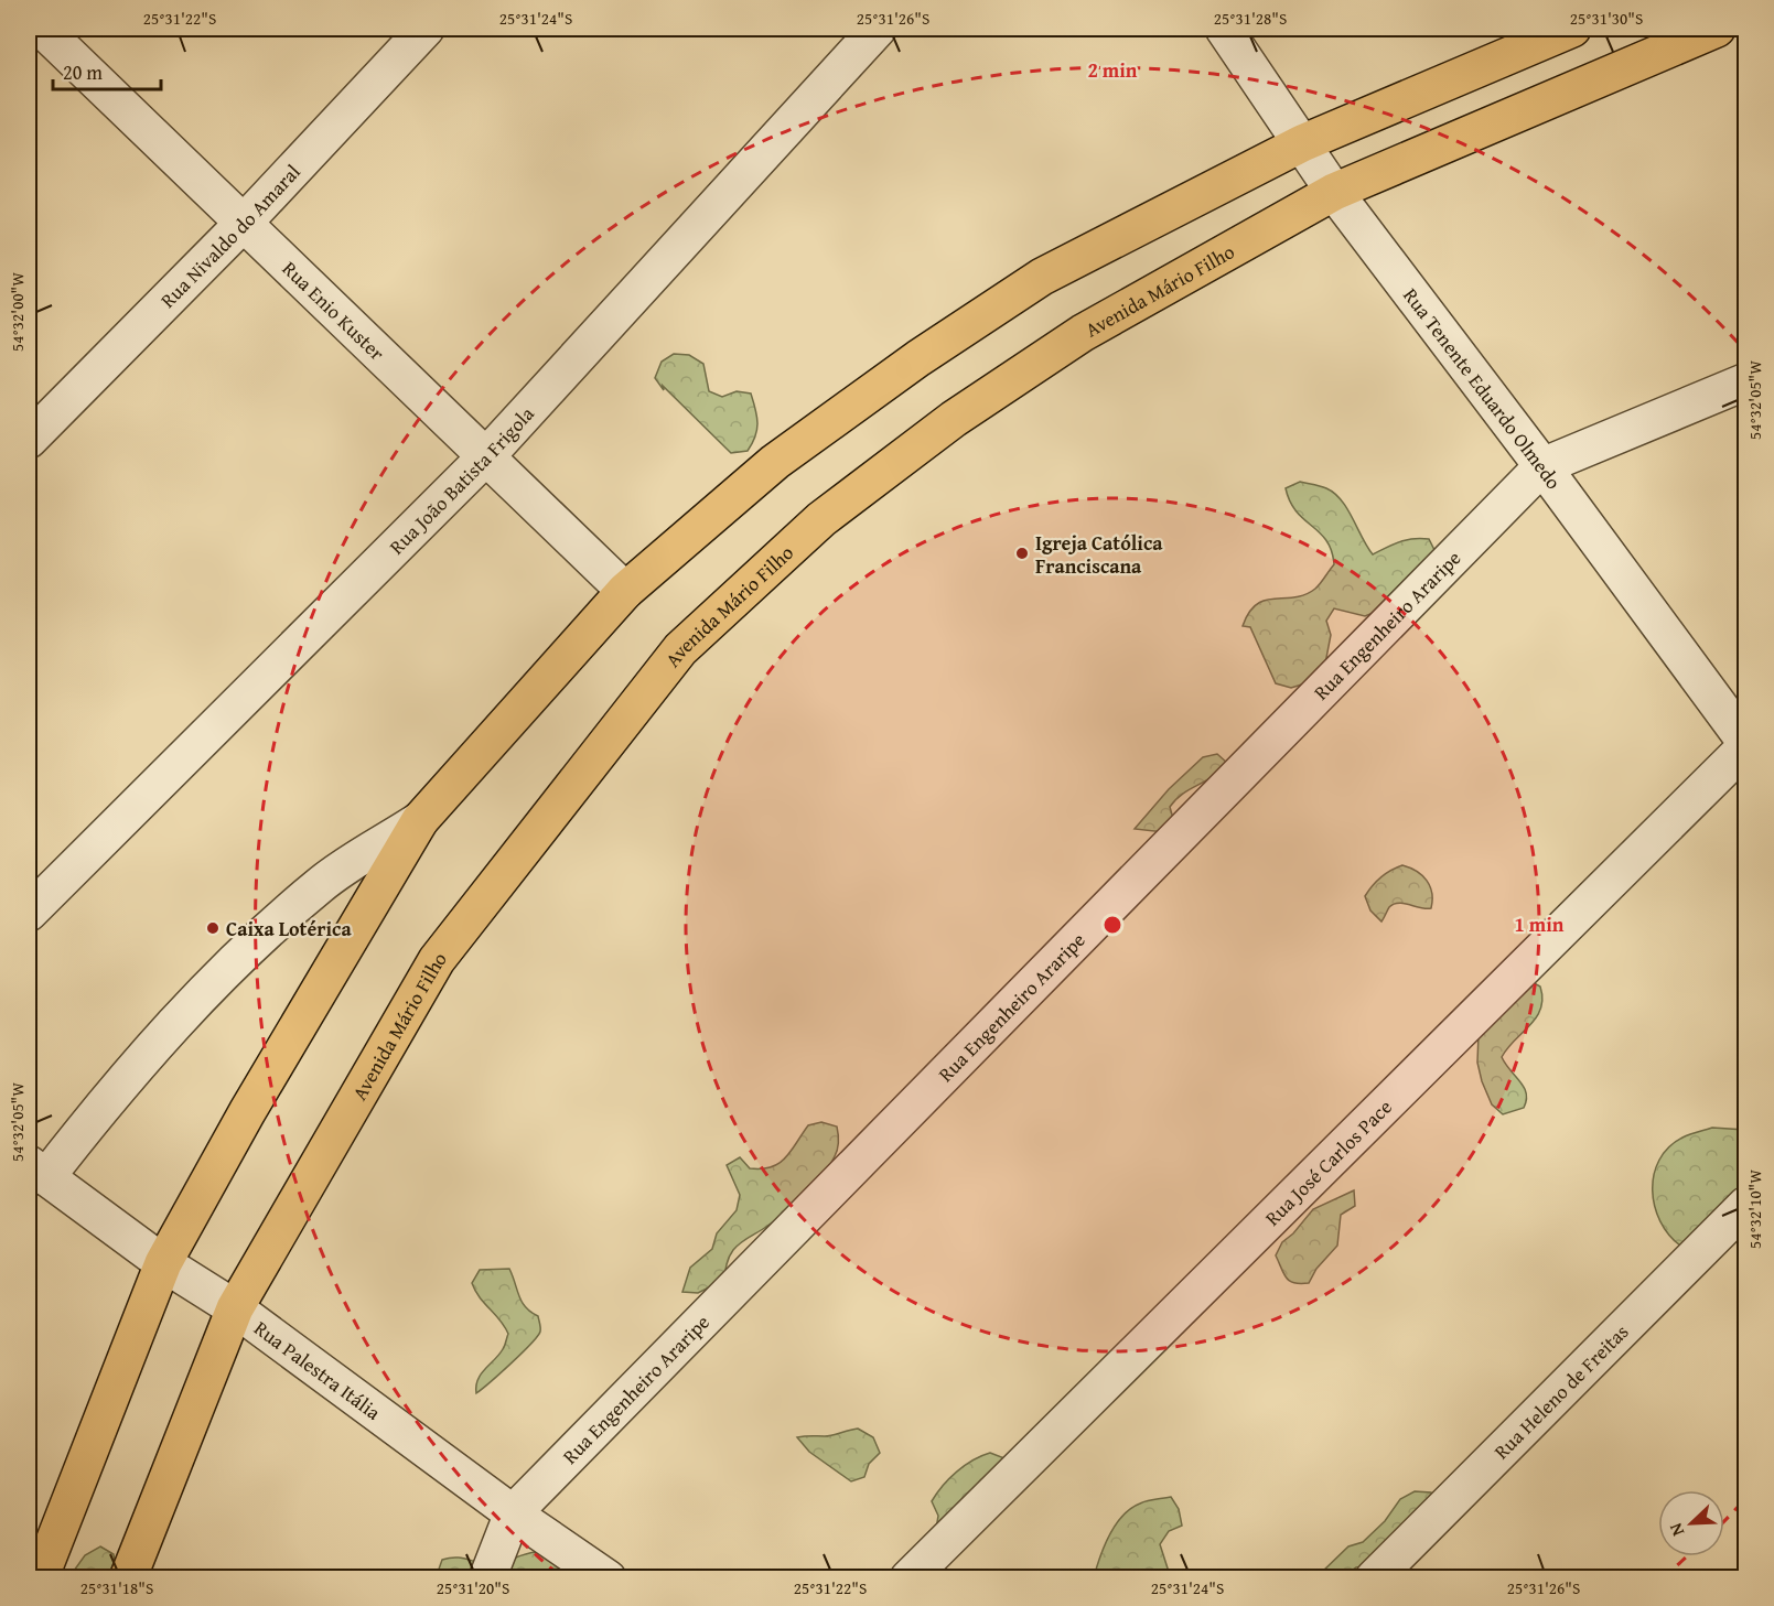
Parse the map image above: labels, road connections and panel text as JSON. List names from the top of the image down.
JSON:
{
  "streets": {
    "main road": ["Avenida Mário Filho"],
    "street": [
      "Rua Nivaldo do Amaral",
      "Rua Enio Kuster",
      "Rua Tenente Eduardo Olmedo",
      "Rua João Batista Frigola",
      "Rua Engenheiro Araripe",
      "Rua José Carlos Pace",
      "Rua Palestra Itália",
      "Rua Heleno de Freitas"
    ]
  },
  "crossings": [
    ["Rua Nivaldo do Amaral", "Rua Enio Kuster"],
    ["Avenida Mário Filho", "Rua Tenente Eduardo Olmedo"],
    ["Avenida Mário Filho", "Rua Palestra Itália"],
    ["Rua Enio Kuster", "Rua João Batista Frigola"],
    ["Rua Tenente Eduardo Olmedo", "Rua Engenheiro Araripe"],
    ["Rua Tenente Eduardo Olmedo", "Rua José Carlos Pace"],
    ["Rua Engenheiro Araripe", "Rua Palestra Itália"]
  ],
  "places": ["Igreja Católica Franciscana", "Caixa Lotérica"],
  "scale_bar": "20 m",
  "north": "bottom left",
  "coordinates": [
    "25°31'22\"S",
    "25°31'24\"S",
    "25°31'26\"S",
    "25°31'28\"S",
    "25°31'30\"S",
    "54°32'00\"W",
    "54°32'05\"W",
    "54°32'10\"W",
    "25°31'18\"S",
    "25°31'20\"S"
  ],
  "rings": ["2 min", "1 min"]
}
